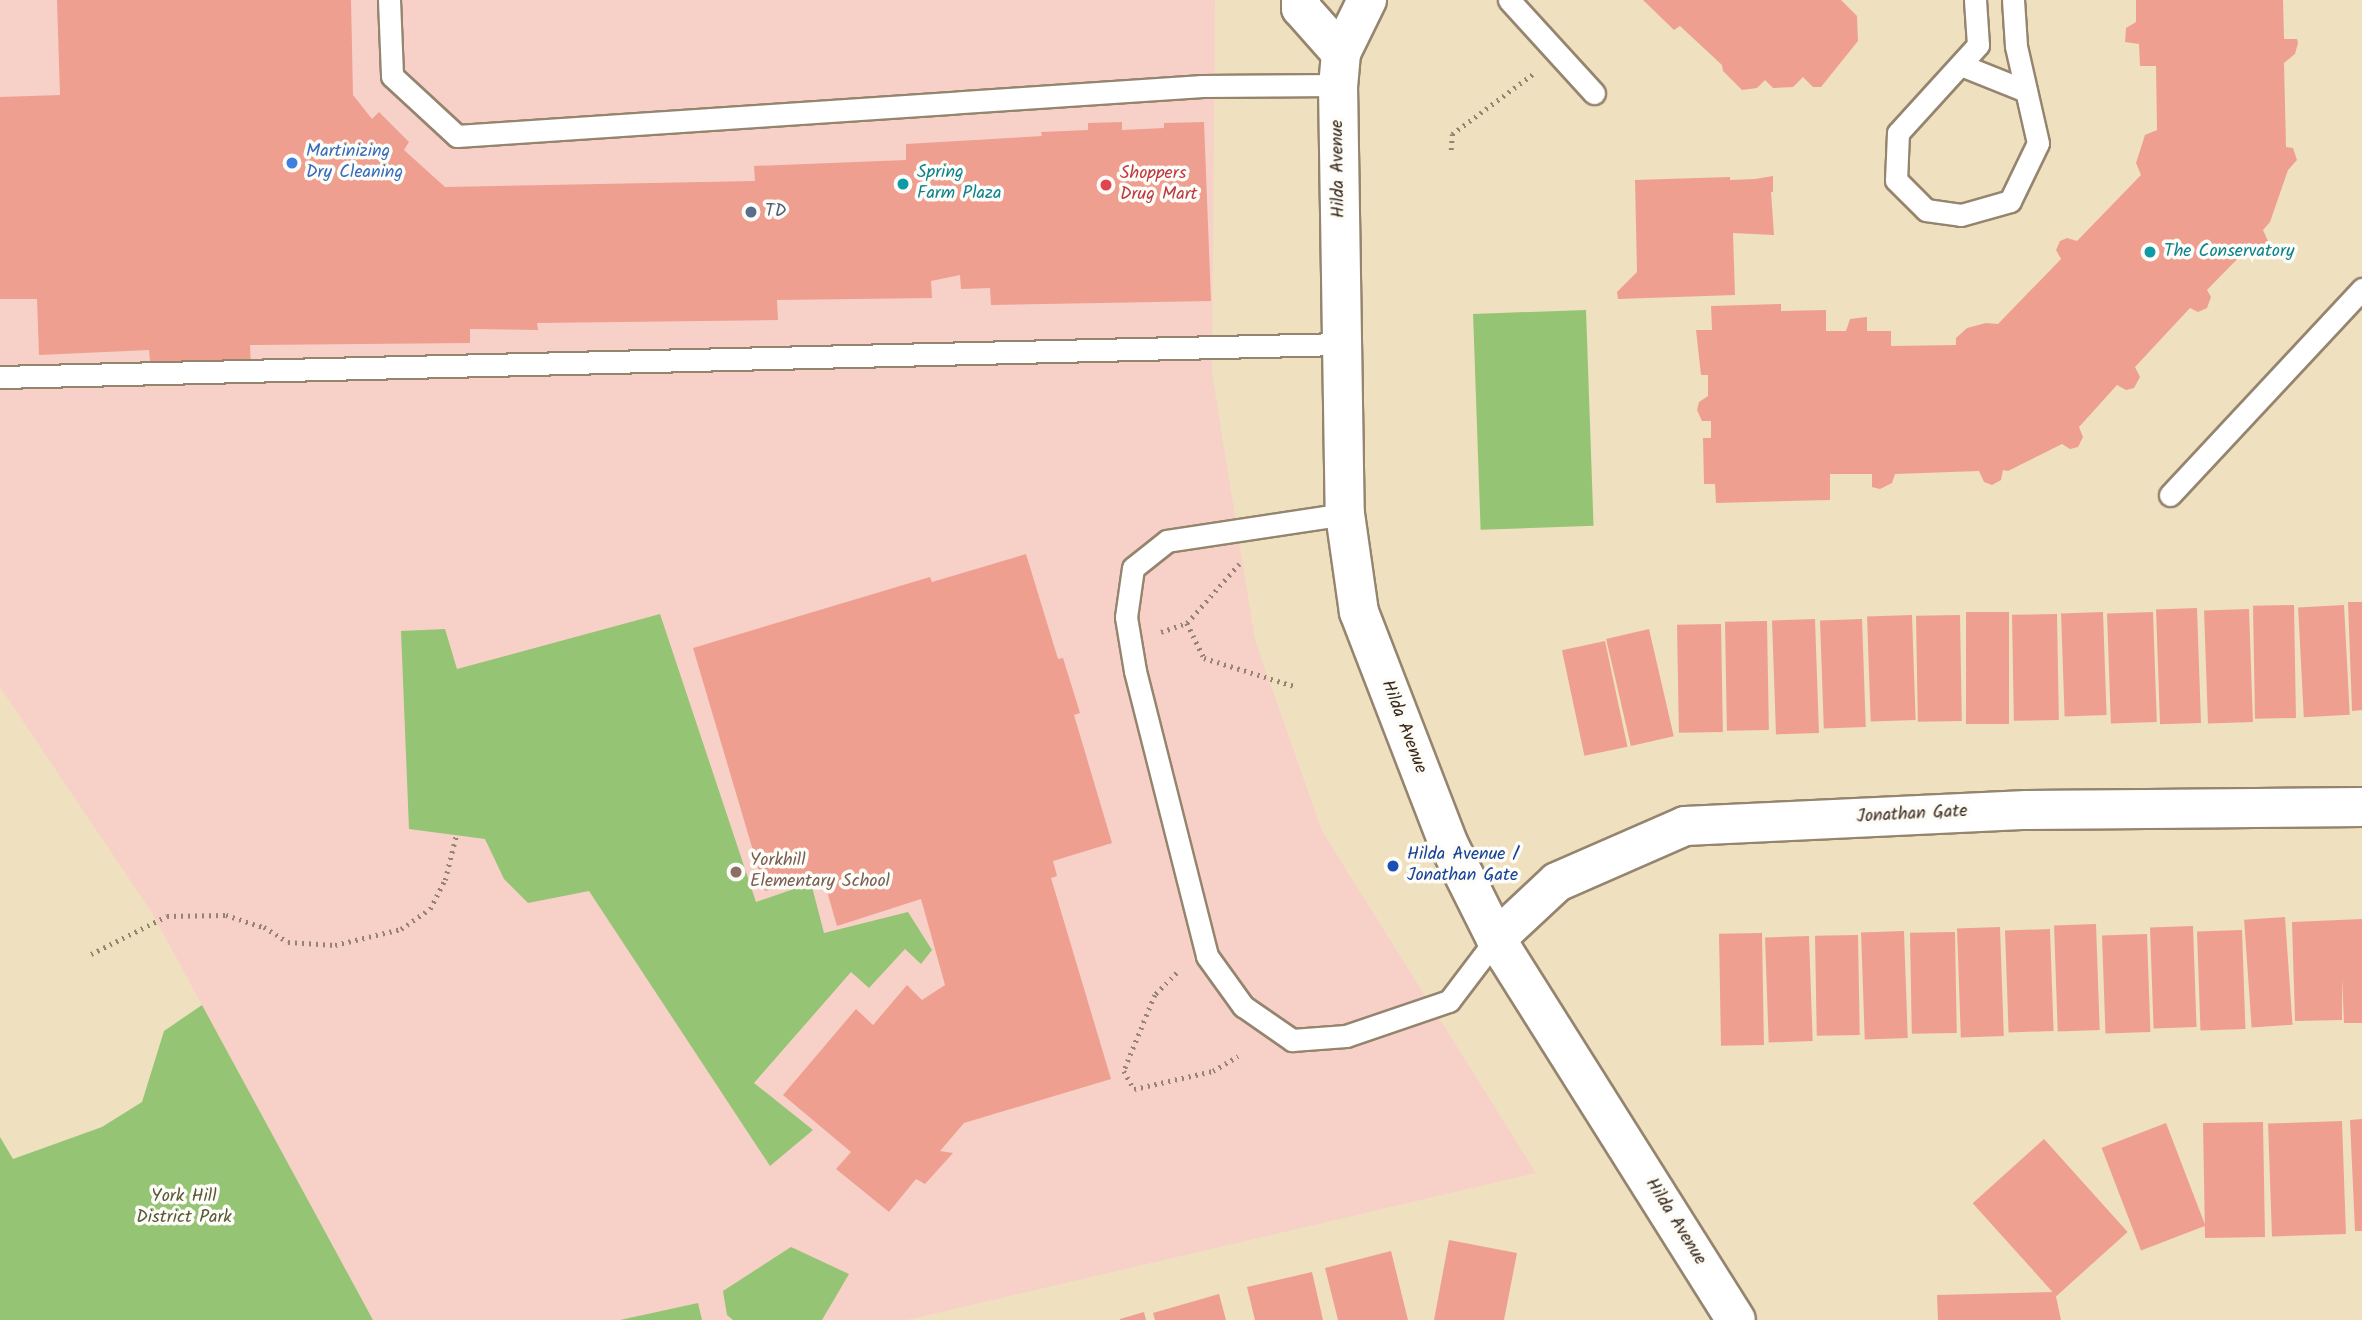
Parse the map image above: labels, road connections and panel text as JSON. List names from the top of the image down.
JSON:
{
  "streets": {
    "street": ["Hilda Avenue", "Jonathan Gate"]
  },
  "crossings": [
    ["Hilda Avenue", "Jonathan Gate"]
  ],
  "parks": ["York Hill District Park"],
  "places": [
    "Martinizing Dry Cleaning",
    "Spring Farm Plaza",
    "Shoppers Drug Mart",
    "TD",
    "The Conservatory",
    "Hilda Avenue / Jonathan Gate",
    "Yorkhill Elementary School"
  ]
}
